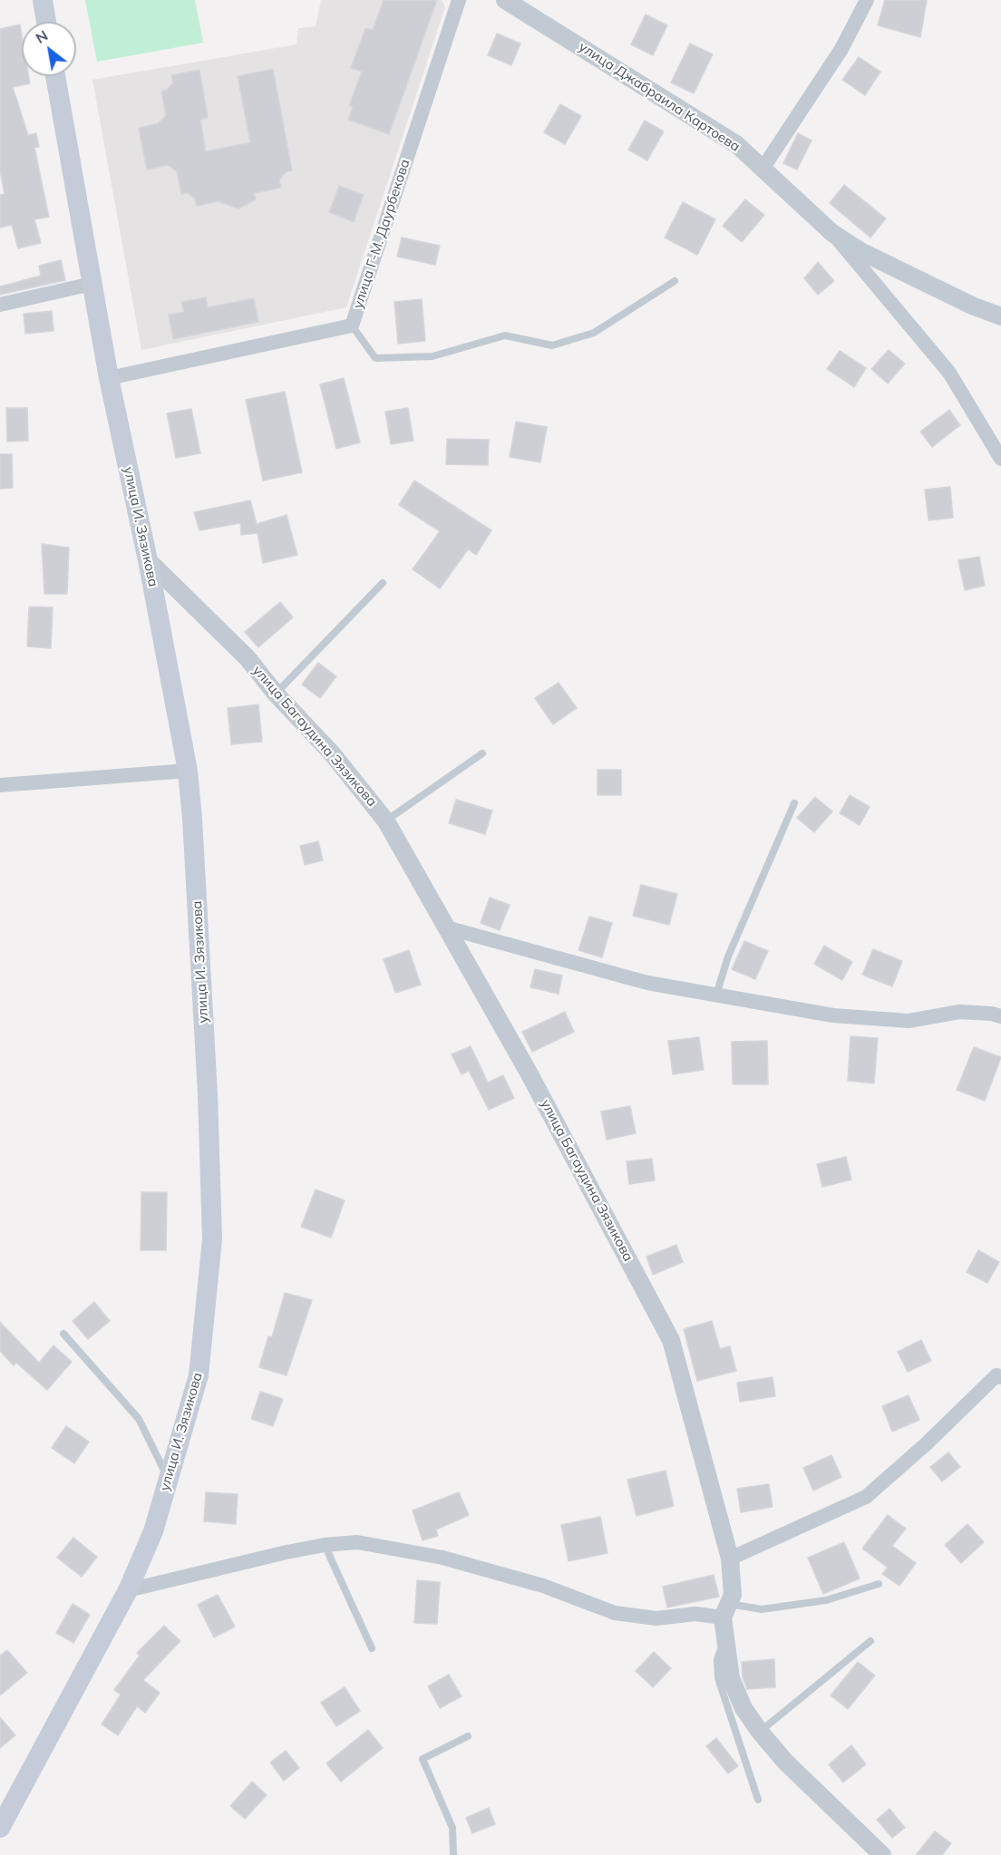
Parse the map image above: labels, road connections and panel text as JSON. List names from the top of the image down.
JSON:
{
  "streets": {
    "main road": ["улица И. Зязикова"],
    "street": ["улица Джабраила Картоева", "улица Г-М. Даурбекова", "улица Багаудина Зязикова"]
  },
  "crossings": [
    ["улица Г-М. Даурбекова", "улица И. Зязикова"],
    ["улица И. Зязикова", "улица Багаудина Зязикова"]
  ],
  "north": "top left"
}
